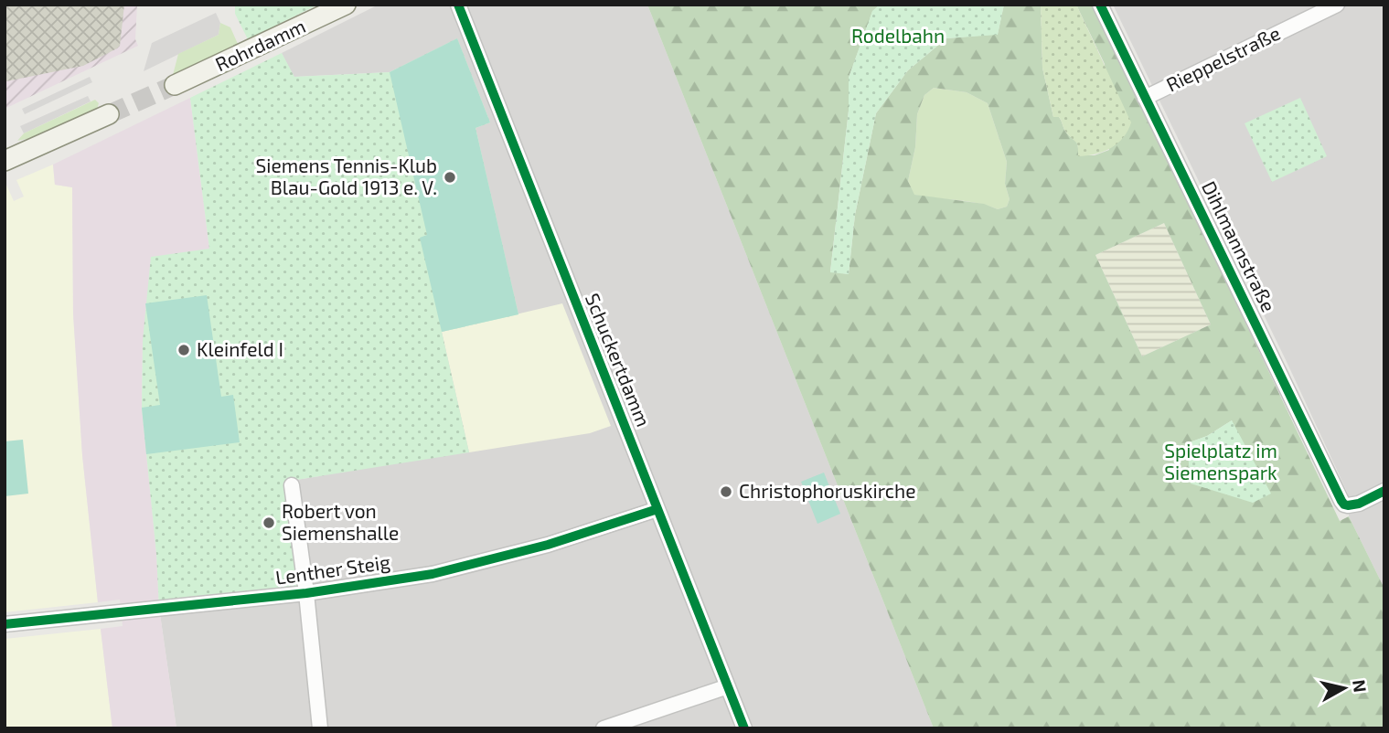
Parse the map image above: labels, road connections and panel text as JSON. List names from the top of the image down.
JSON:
{
  "streets": {
    "main road": ["Rohrdamm"],
    "street": [
      "Rieppelstraße",
      "Dihlmannstraße",
      "Schuckertdamm",
      "Lenther Steig"
    ]
  },
  "crossings": [
    ["Rieppelstraße", "Dihlmannstraße"],
    ["Schuckertdamm", "Lenther Steig"]
  ],
  "parks": ["Rodelbahn", "Spielplatz im Siemenspark"],
  "places": [
    "Siemens Tennis-Klub Blau-Gold 1913 e. V.",
    "Kleinfeld I",
    "Christophoruskirche",
    "Robert von Siemenshalle"
  ],
  "north": "right"
}
